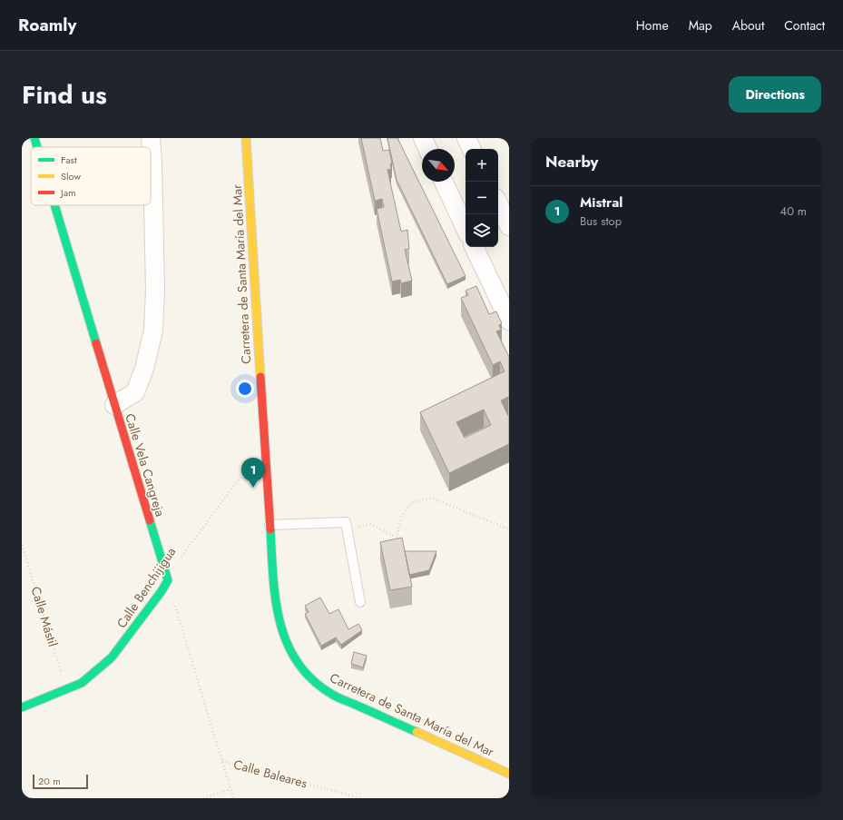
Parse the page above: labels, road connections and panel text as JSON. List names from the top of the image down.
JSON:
{
  "streets": {
    "main road": ["Carretera de Santa María del Mar", "Calle Vela Cangreja", "Calle Benchijigua"],
    "path": ["Calle Mástil", "Calle Baleares"]
  },
  "crossings": [
    ["Carretera de Santa María del Mar", "Calle Benchijigua"],
    ["Calle Vela Cangreja", "Calle Benchijigua"],
    ["Calle Benchijigua", "Calle Mástil"]
  ],
  "legend": ["Fast", "Slow", "Jam"],
  "scale_bar": "20 m",
  "north": "bottom right",
  "page": {
    "header": "Roamly",
    "nav": [
      "Home",
      "Map",
      "About",
      "Contact"
    ],
    "title": "Find us",
    "buttons": "Directions",
    "heading": "Nearby",
    "map_buttons": ["+", "−"],
    "list": [
      {
        "mark": "1",
        "name": "Mistral",
        "note": "Bus stop",
        "value": "40 m"
      }
    ],
    "pins": "1",
    "scale": "20 m"
  }
}
